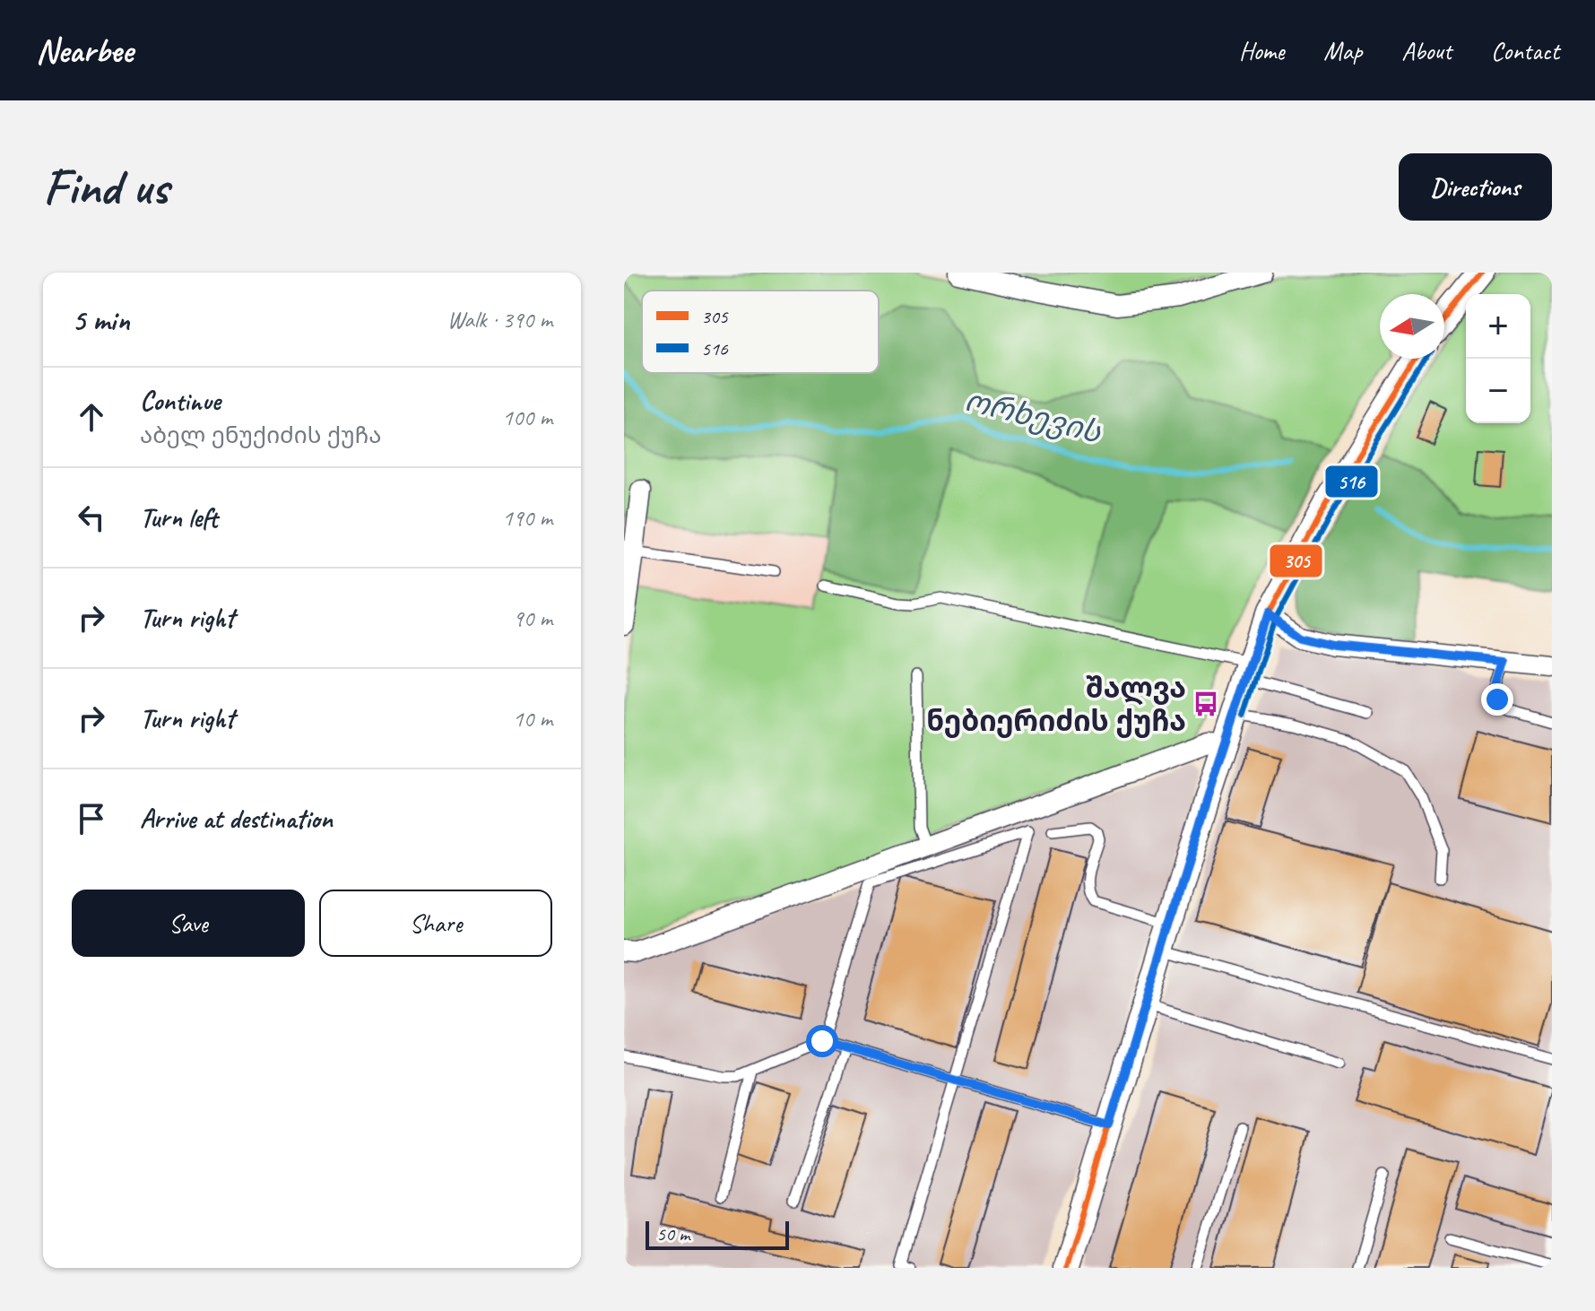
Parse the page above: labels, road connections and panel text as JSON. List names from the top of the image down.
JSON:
{
  "water": ["ორხევის"],
  "places": {
    "bus stop": ["შალვა ნებიერიძის ქუჩა"]
  },
  "lines": ["transit line 305", "transit line 516"],
  "legend": ["305", "516"],
  "scale_bar": "50 m",
  "north": "left",
  "page": {
    "header": "Nearbee",
    "nav": [
      "Home",
      "Map",
      "About",
      "Contact"
    ],
    "buttons": [
      "Directions",
      ["Save", "Share"]
    ],
    "title": "Find us",
    "heading": ["5 min", "Walk · 390 m"],
    "map_buttons": ["+", "−"],
    "list": [
      ["Continue", "აბელ ენუქიძის ქუჩა", "100 m"],
      ["Turn left", "190 m"],
      ["Turn right", "90 m"],
      ["Turn right", "10 m"],
      "Arrive at destination"
    ],
    "scale": "50 m"
  }
}
